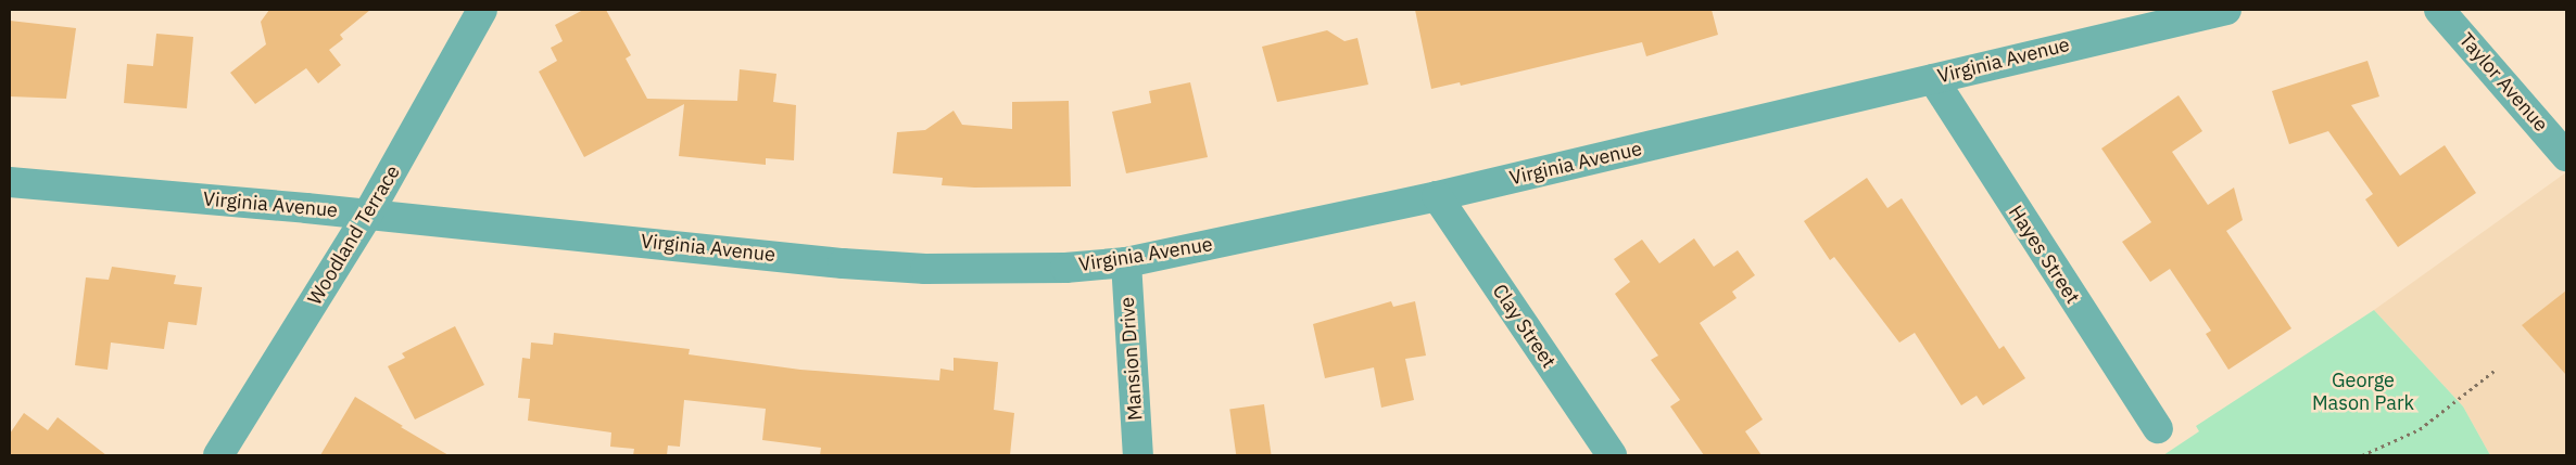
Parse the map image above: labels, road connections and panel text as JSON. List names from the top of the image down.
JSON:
{
  "streets": {
    "street": [
      "Virginia Avenue",
      "Taylor Avenue",
      "Woodland Terrace",
      "Hayes Street",
      "Clay Street",
      "Mansion Drive"
    ]
  },
  "crossings": [
    ["Virginia Avenue", "Woodland Terrace"],
    ["Virginia Avenue", "Hayes Street"],
    ["Virginia Avenue", "Clay Street"],
    ["Virginia Avenue", "Mansion Drive"]
  ],
  "parks": ["George Mason Park"]
}
